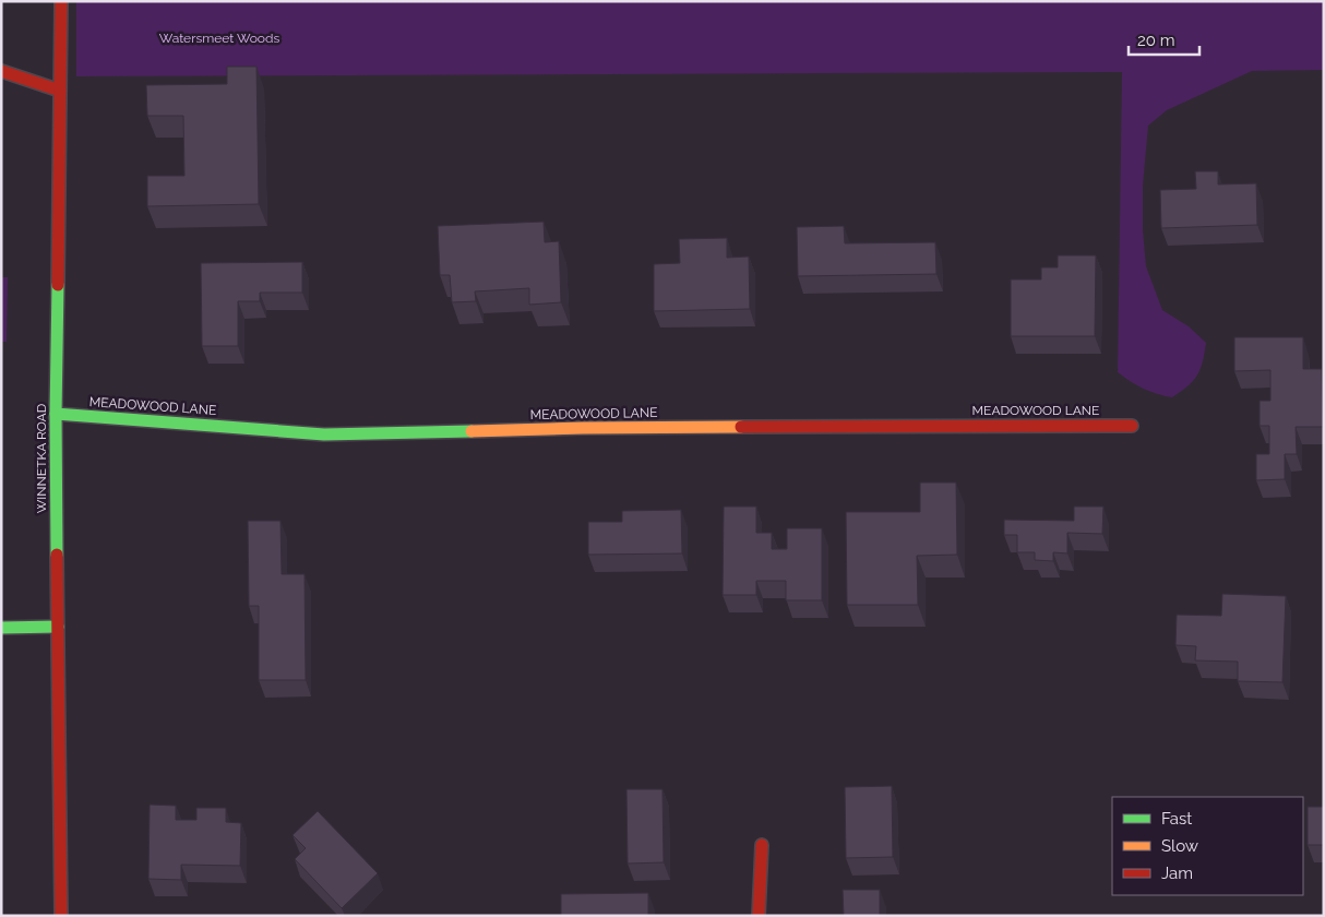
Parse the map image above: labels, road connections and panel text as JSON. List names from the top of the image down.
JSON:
{
  "streets": {
    "street": ["MEADOWOOD LANE", "WINNETKA ROAD"]
  },
  "crossings": [
    ["MEADOWOOD LANE", "WINNETKA ROAD"]
  ],
  "parks": ["Watersmeet Woods"],
  "legend": ["Fast", "Slow", "Jam"],
  "scale_bar": "20 m"
}
